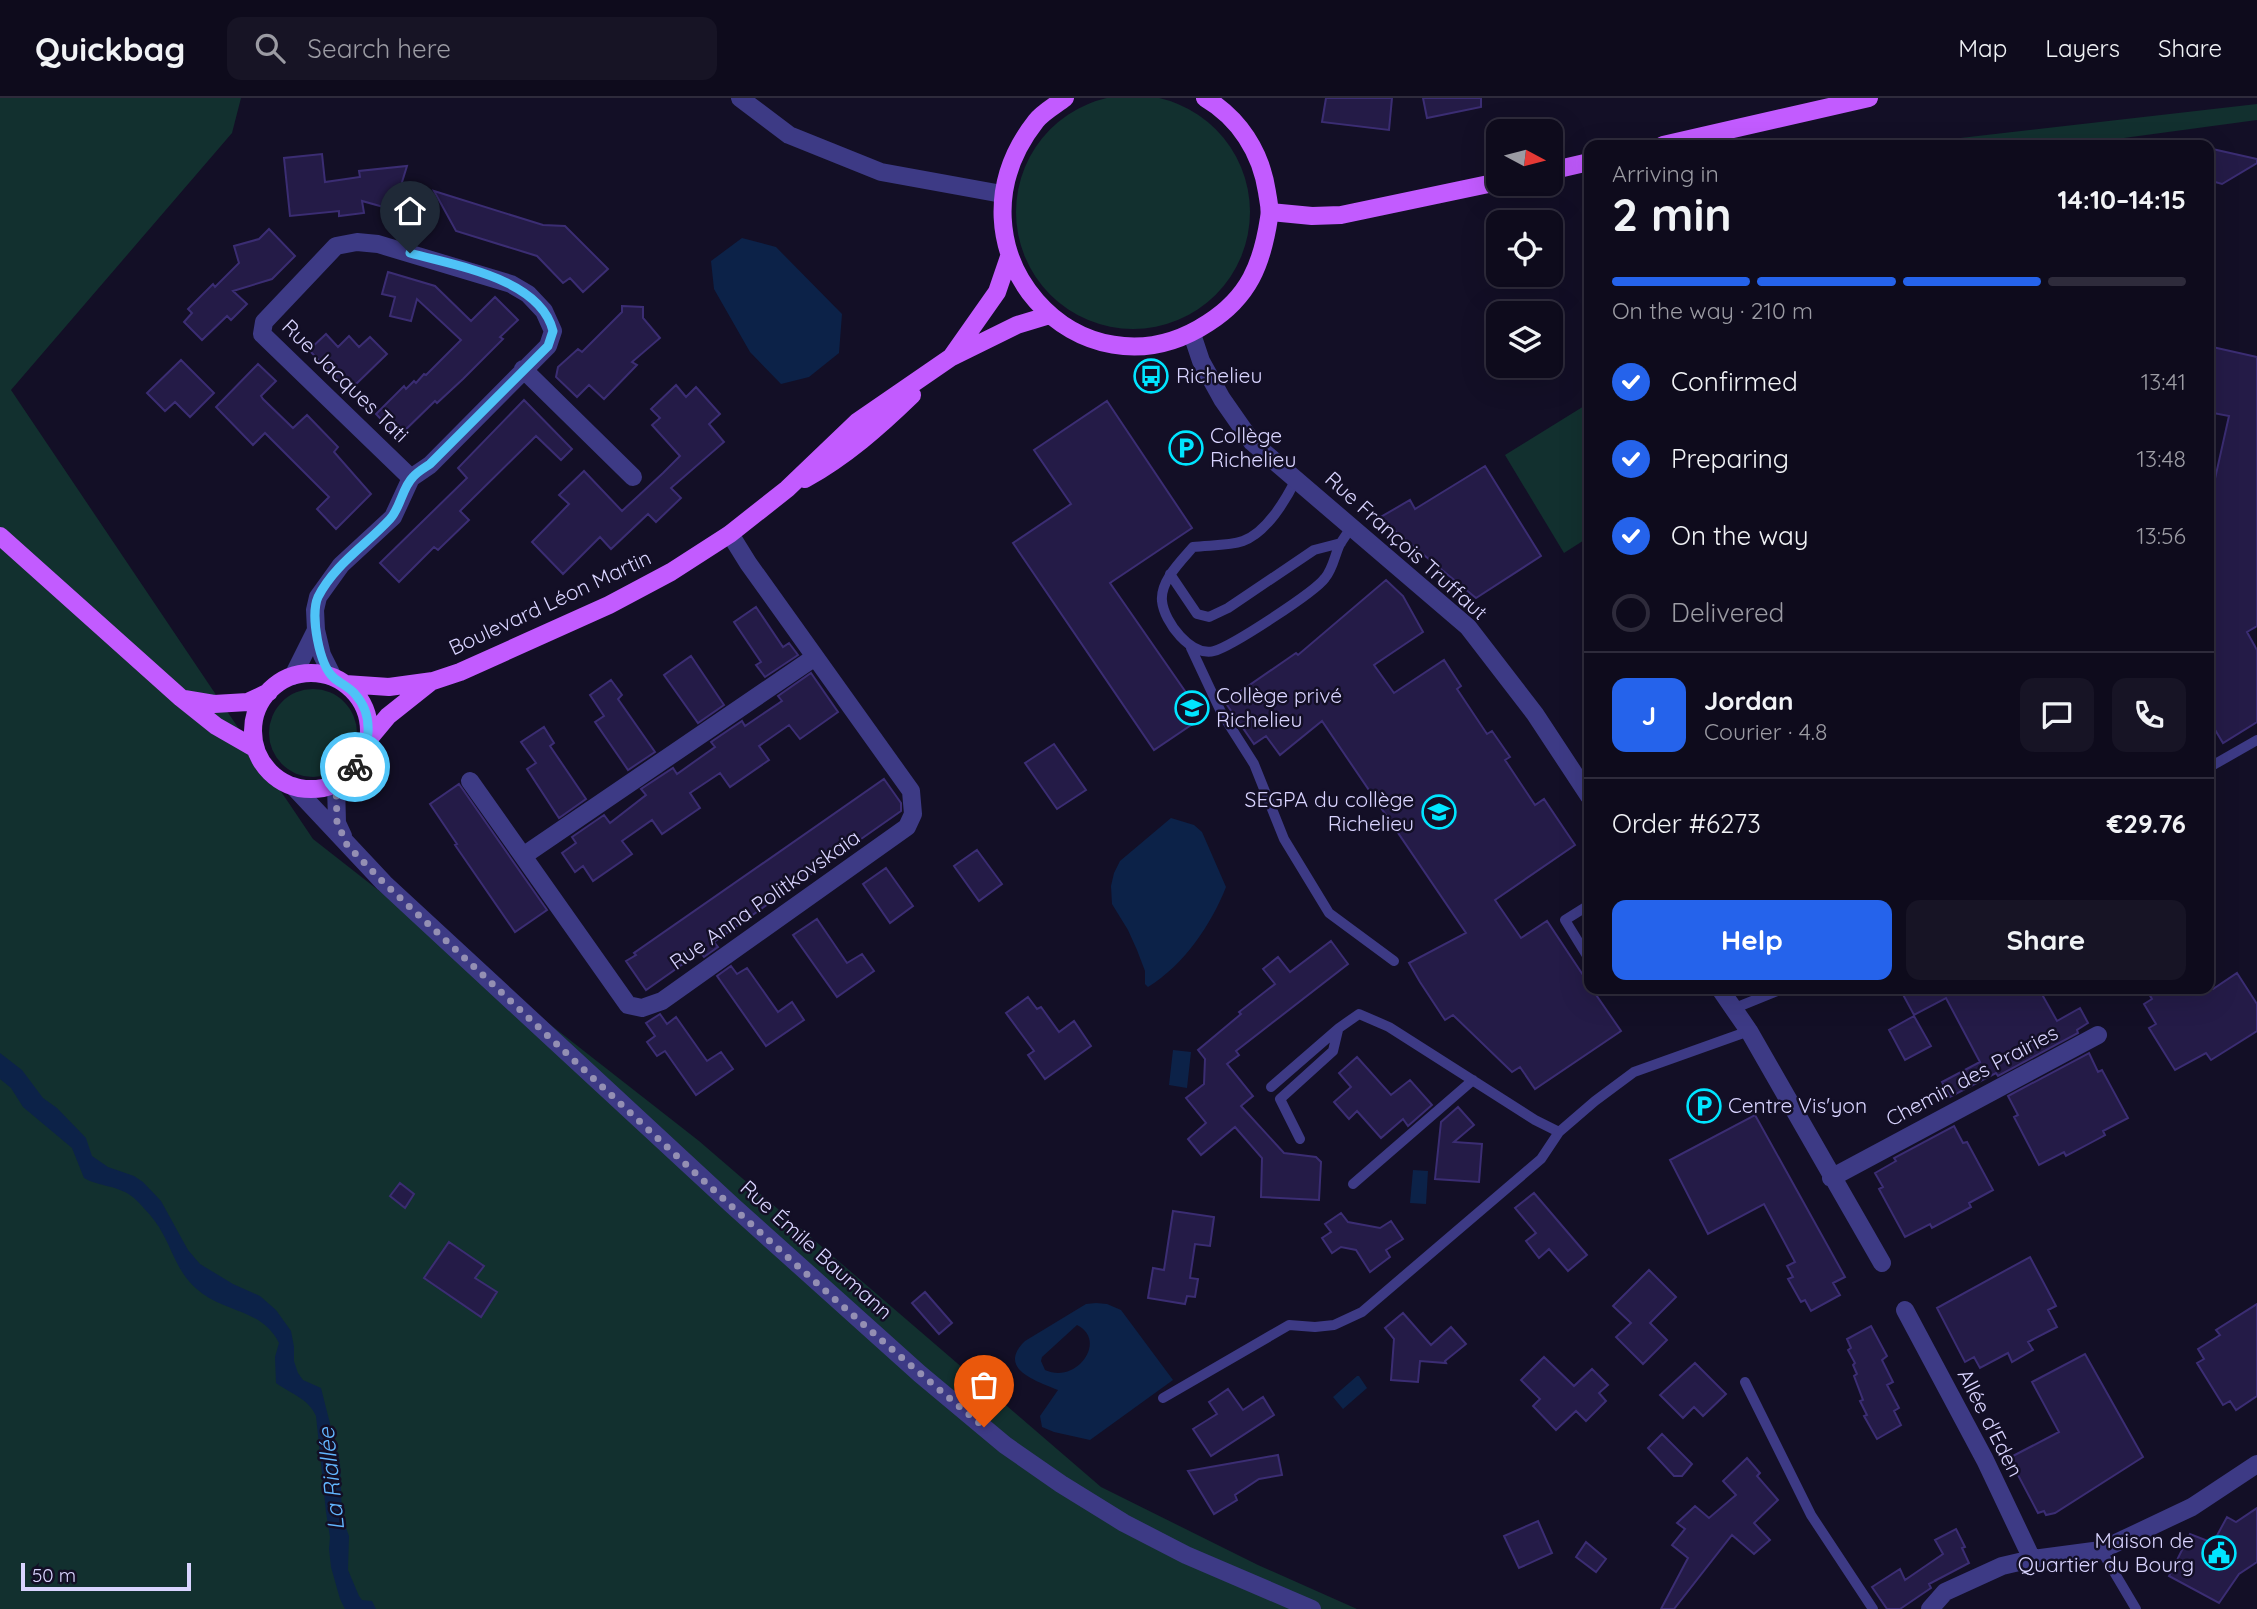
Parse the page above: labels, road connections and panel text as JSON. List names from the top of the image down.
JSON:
{
  "streets": {
    "main road": ["Boulevard Léon Martin"],
    "street": [
      "Rue Jacques Tati",
      "Rue François Truffaut",
      "Rue Anna Politkovskaia",
      "Chemin des Prairies",
      "Rue Émile Baumann",
      "Allée d'Eden"
    ]
  },
  "crossings": [
    ["Boulevard Léon Martin", "Rue Anna Politkovskaia"],
    ["Boulevard Léon Martin", "Rue Émile Baumann"]
  ],
  "water": ["La Riallée"],
  "places": {
    "bus stop": ["Richelieu"],
    "parking": ["Collège Richelieu", "Centre Vis'yon"],
    "school or university": ["Collège privé Richelieu", "SEGPA du collège Richelieu"],
    "public building": ["Maison de Quartier du Bourg"]
  },
  "scale_bar": "50 m",
  "north": "right",
  "page": {
    "header": "Quickbag",
    "search": "Search here",
    "nav": ["Map", "Layers", "Share"],
    "heading": ["2 min", "Arriving in", "14:10–14:15"],
    "panel": [
      "Jordan",
      "Courier · 4.8",
      "Order #6273",
      "€29.76"
    ],
    "bar": "On the way · 210 m",
    "list": [
      ["Confirmed", "13:41"],
      ["Preparing", "13:48"],
      ["On the way", "13:56"],
      "Delivered"
    ],
    "round": "J",
    "buttons": ["Help", "Share"],
    "scale": "50 m"
  }
}
